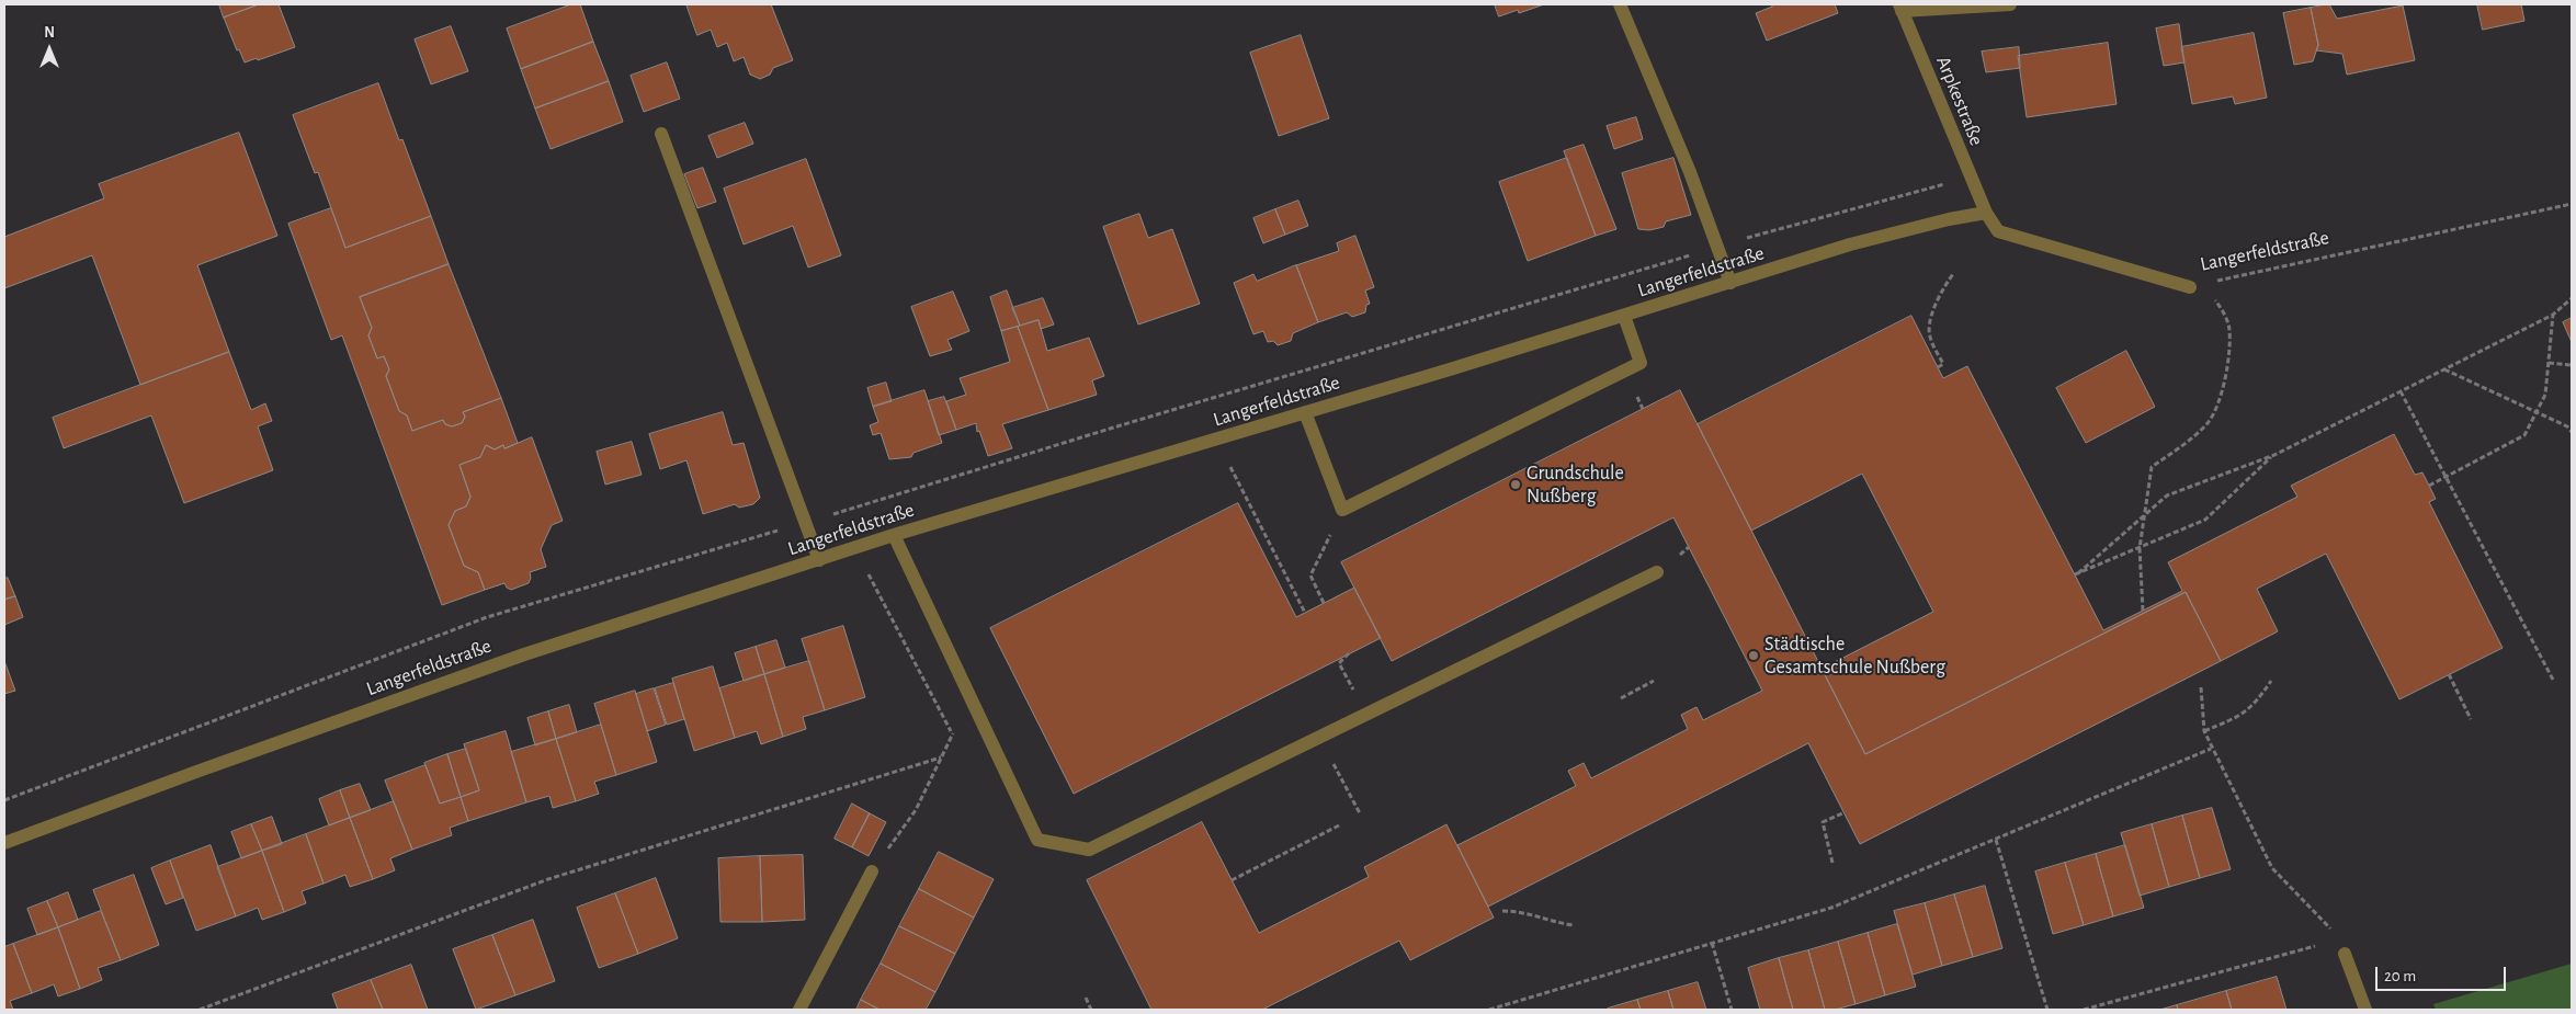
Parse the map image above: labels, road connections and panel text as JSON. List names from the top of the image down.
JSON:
{
  "streets": {
    "street": ["Arpkestraße", "Langerfeldstraße"]
  },
  "crossings": [
    ["Arpkestraße", "Langerfeldstraße"]
  ],
  "places": ["Grundschule Nußberg", "Städtische Gesamtschule Nußberg"],
  "scale_bar": "20 m",
  "north": "top"
}
